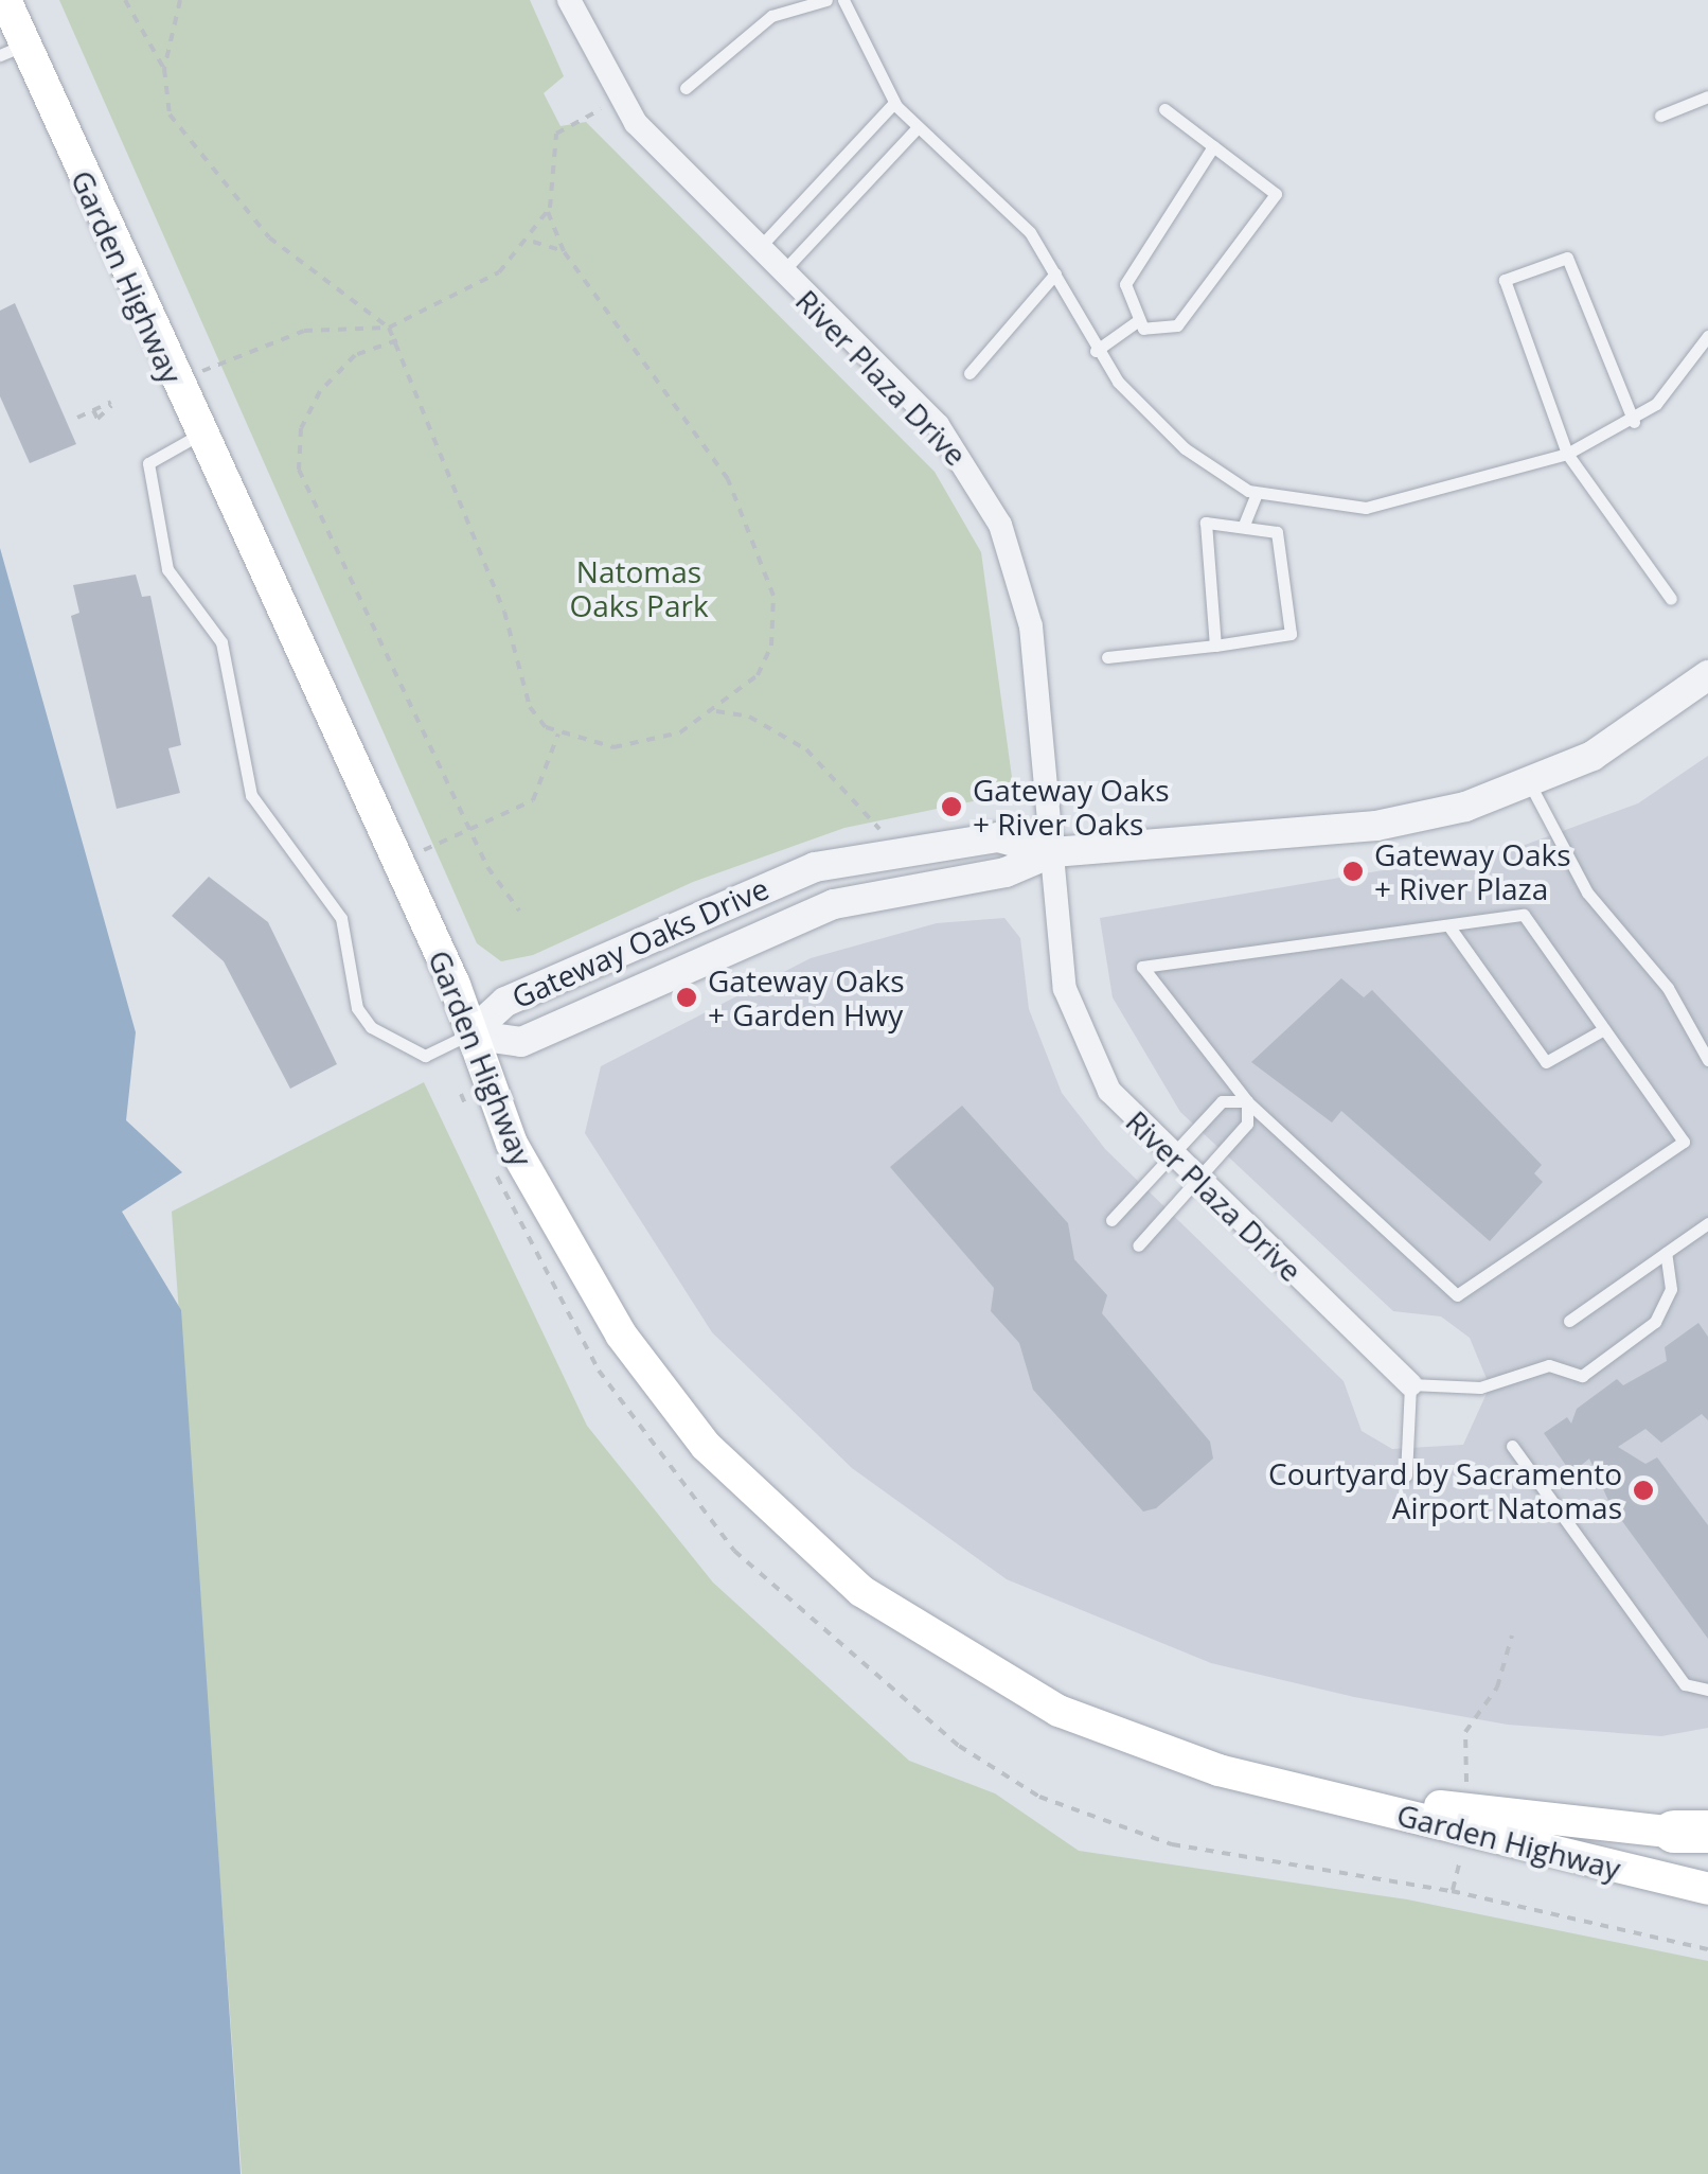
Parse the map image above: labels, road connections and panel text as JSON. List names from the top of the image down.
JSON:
{
  "streets": {
    "main road": ["Garden Highway"],
    "street": ["River Plaza Drive", "Gateway Oaks Drive"]
  },
  "crossings": [
    ["Garden Highway", "Gateway Oaks Drive"],
    ["River Plaza Drive", "Gateway Oaks Drive"]
  ],
  "parks": ["Natomas Oaks Park"],
  "places": [
    "Gateway Oaks + River Oaks",
    "Gateway Oaks + River Plaza",
    "Gateway Oaks + Garden Hwy",
    "Courtyard by Sacramento Airport Natomas"
  ]
}
